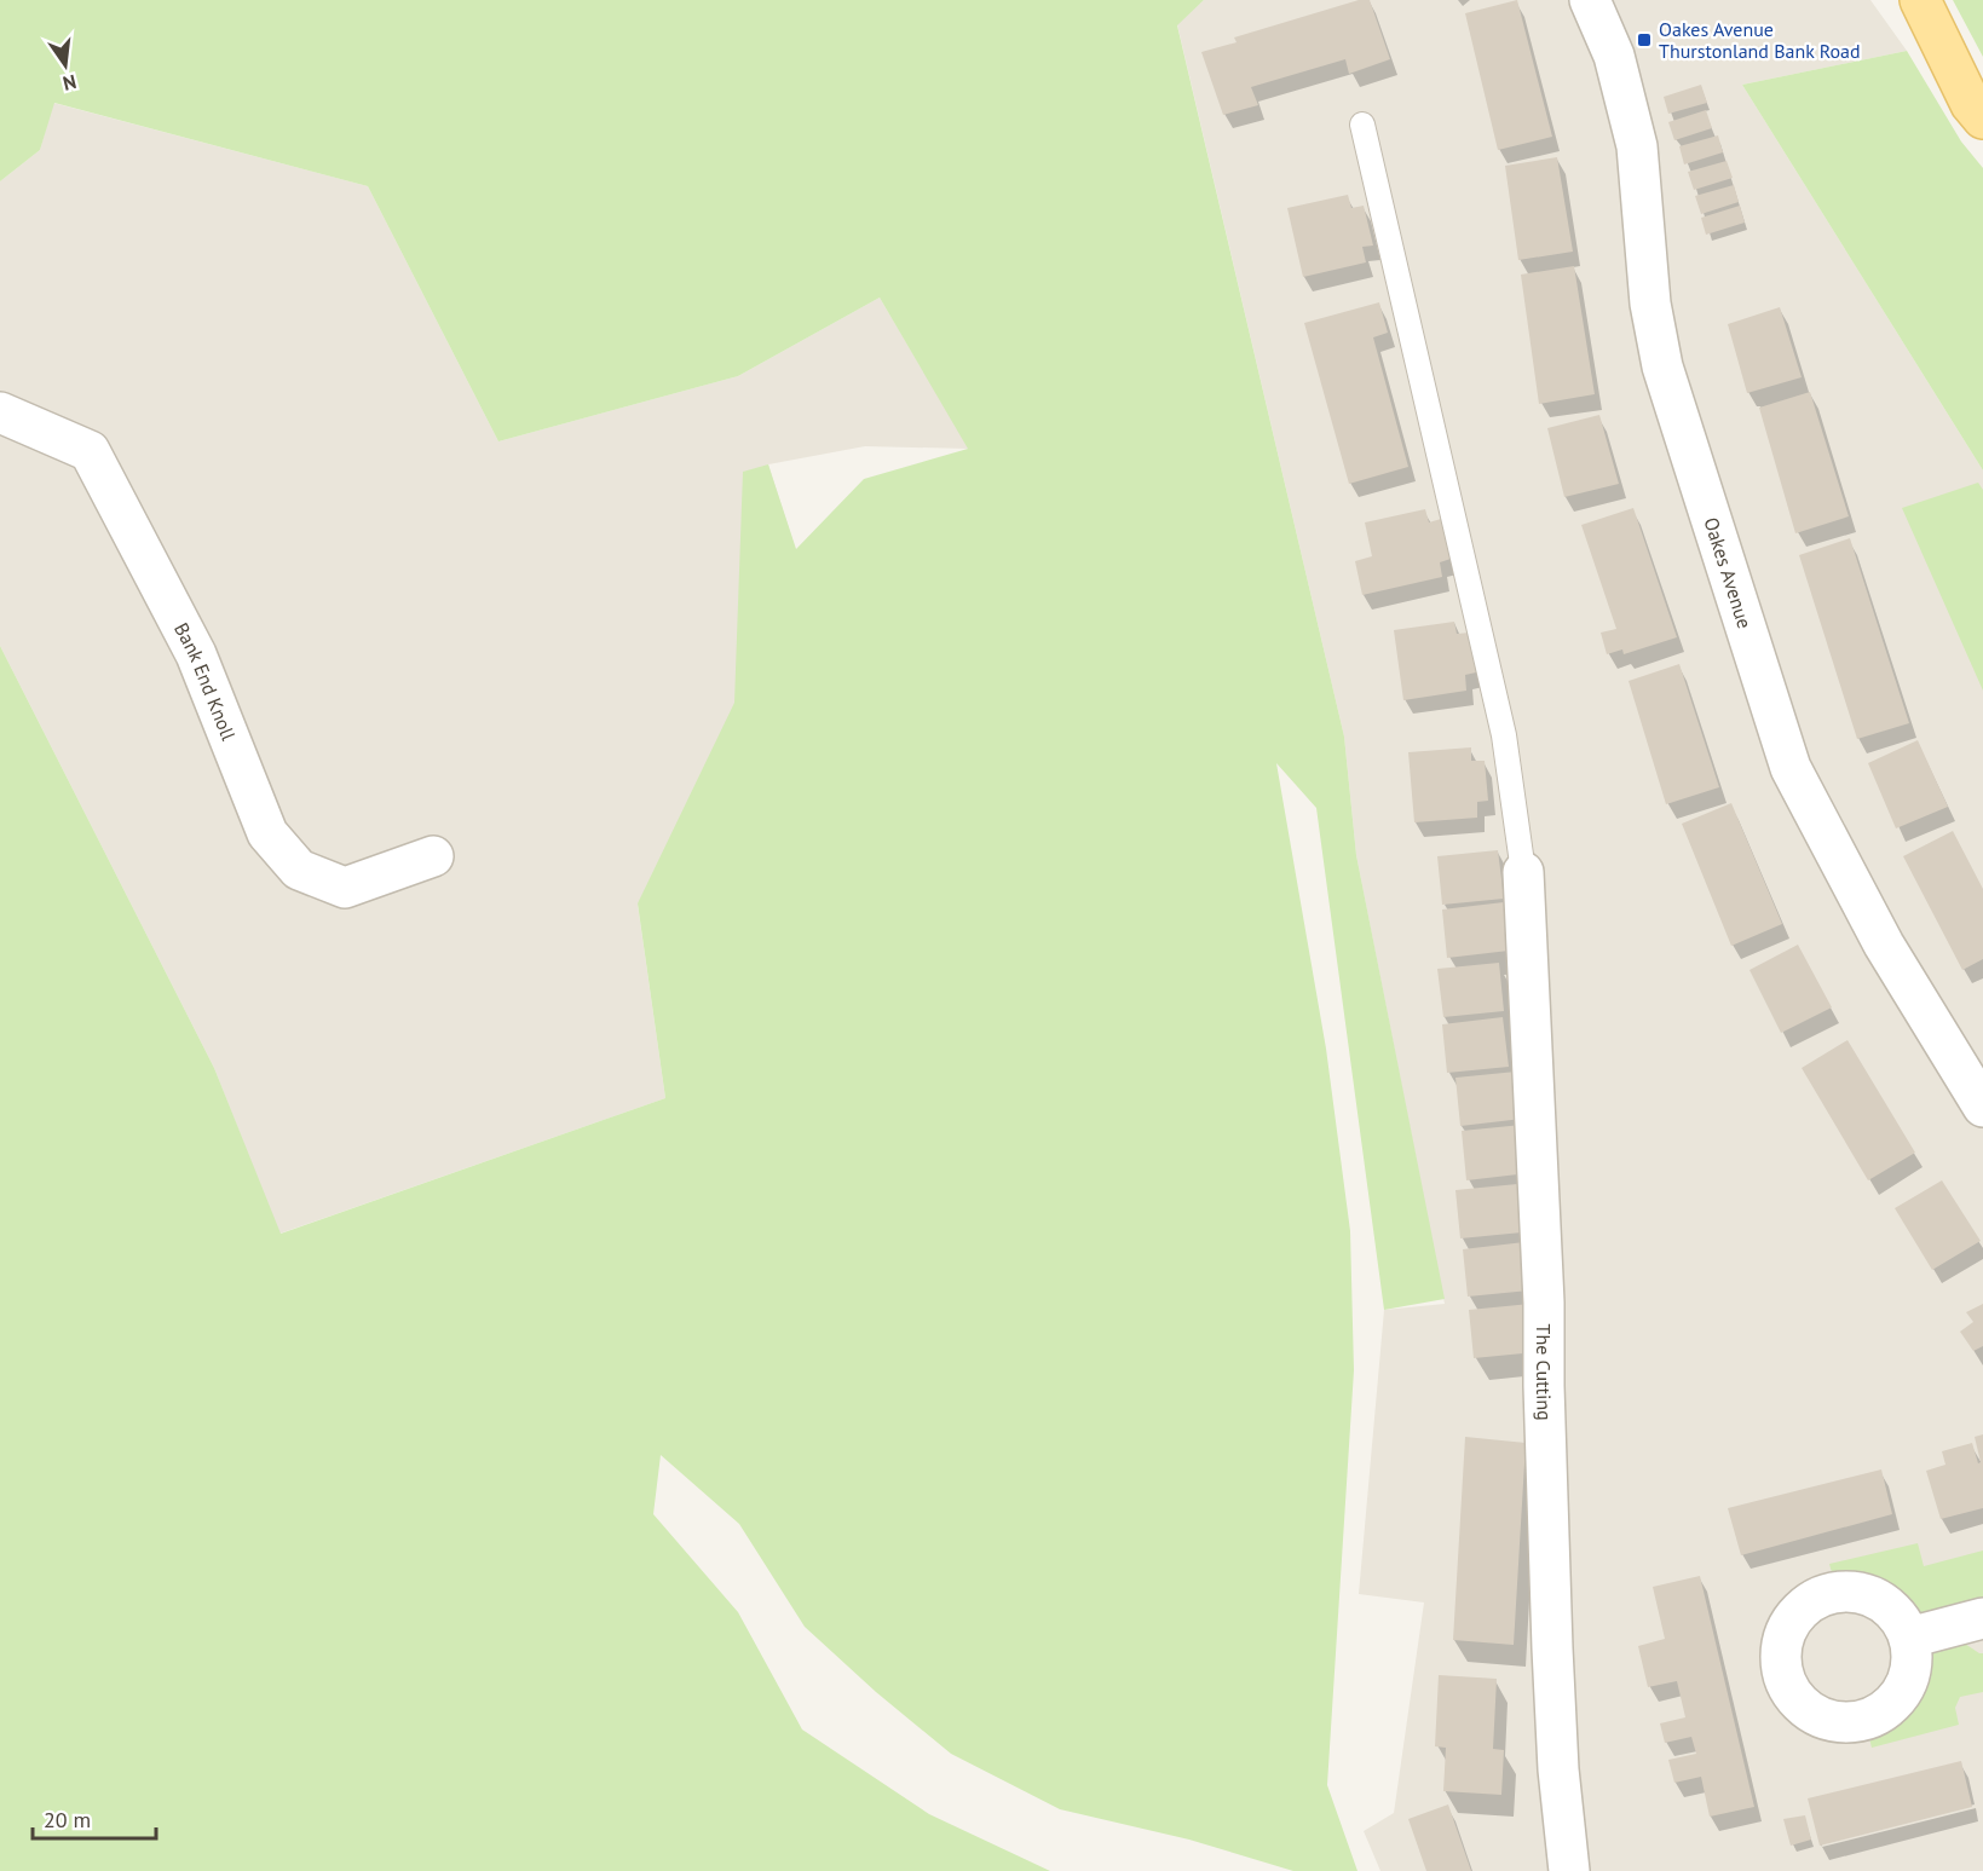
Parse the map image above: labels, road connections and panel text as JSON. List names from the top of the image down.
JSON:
{
  "streets": {
    "street": ["Oakes Avenue", "Bank End Knoll", "The Cutting"]
  },
  "places": {
    "transit": ["Oakes Avenue Thurstonland Bank Road"]
  },
  "scale_bar": "20 m",
  "north": "bottom"
}
